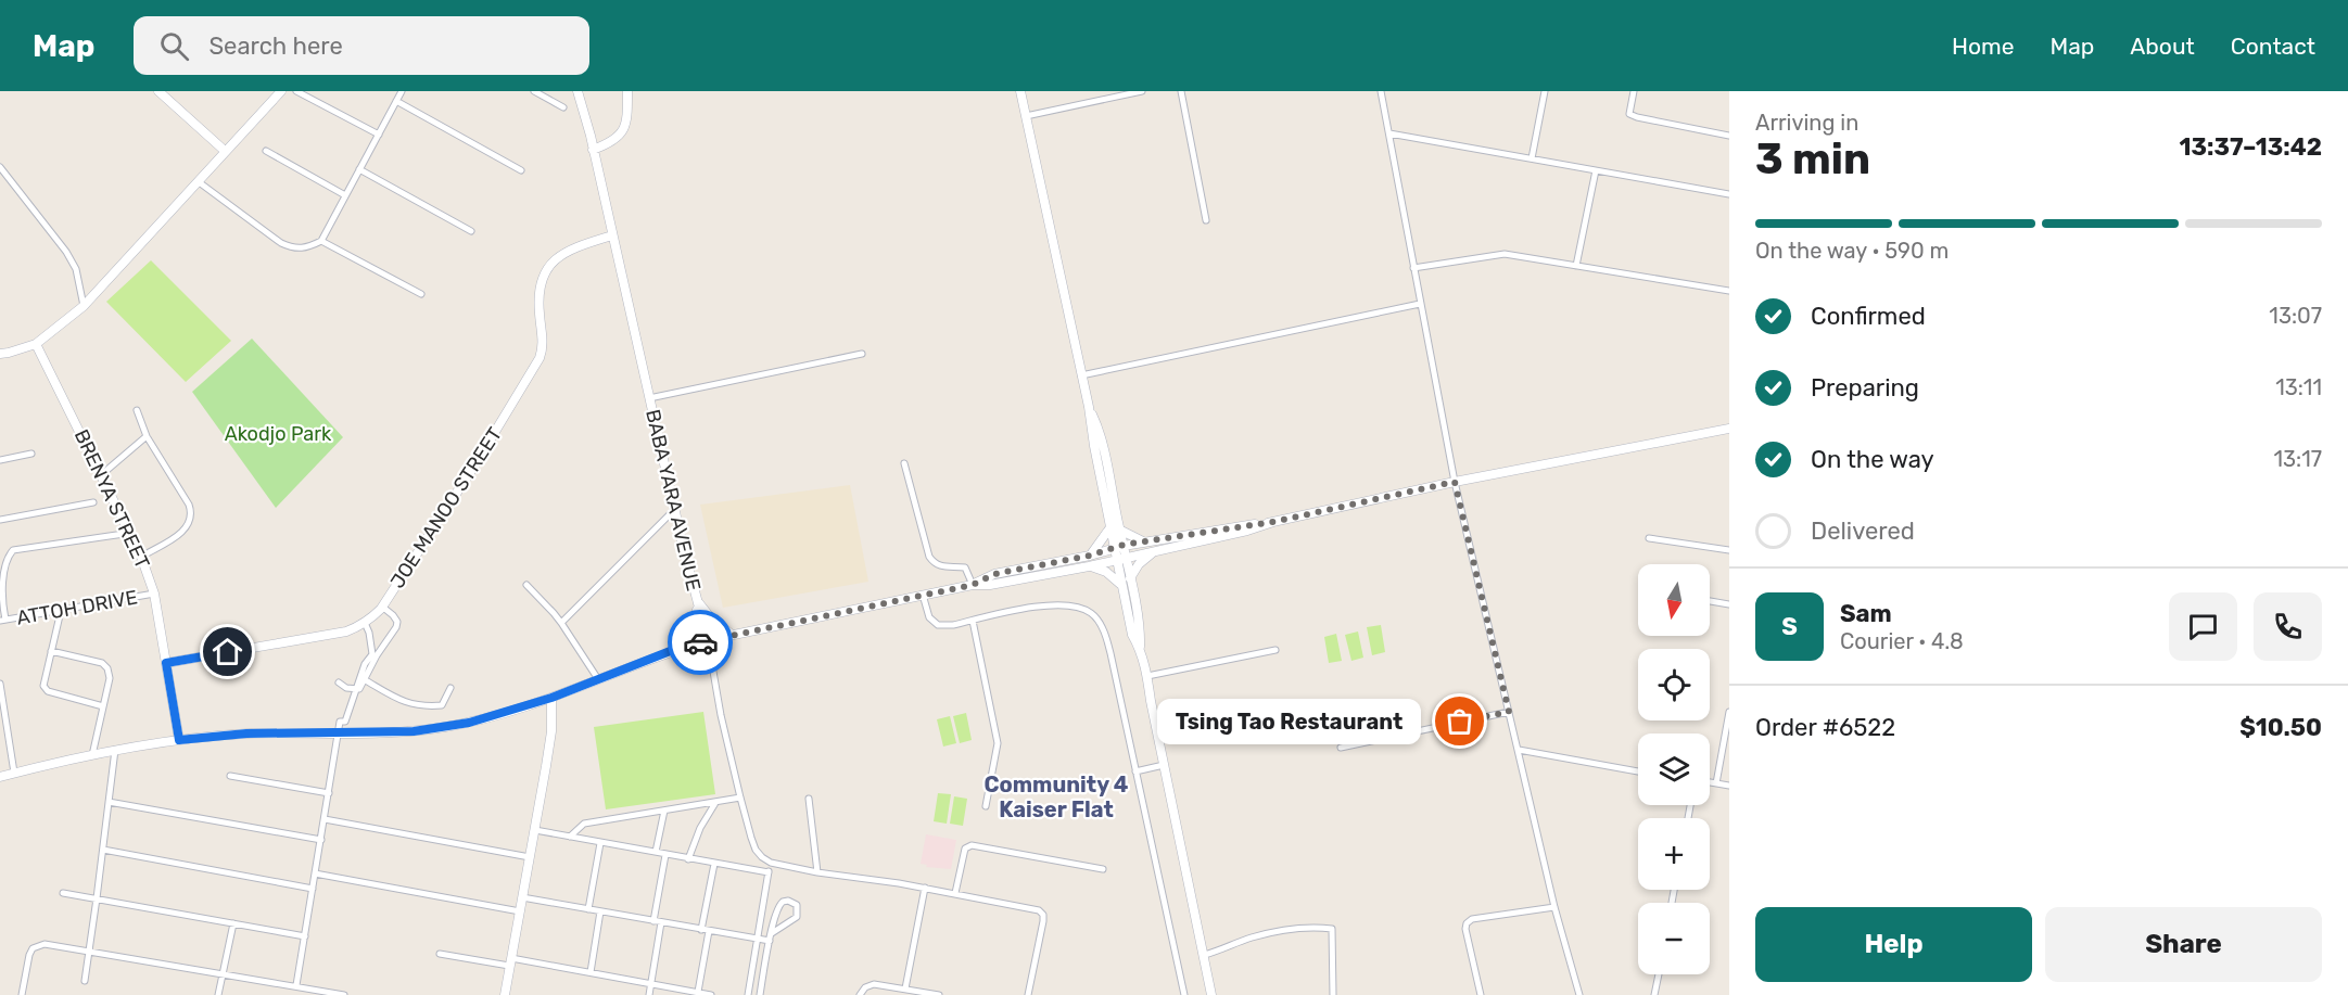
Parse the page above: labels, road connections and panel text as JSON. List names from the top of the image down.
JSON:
{
  "streets": {
    "main road": ["BRENYA STREET", "BABA YARA AVENUE", "JOE MANOO STREET"],
    "street": ["ATTOH DRIVE"]
  },
  "crossings": [
    ["BRENYA STREET", "JOE MANOO STREET"],
    ["BRENYA STREET", "ATTOH DRIVE"],
    ["BABA YARA AVENUE", "JOE MANOO STREET"]
  ],
  "districts": ["Community 4 Kaiser Flat"],
  "parks": ["Akodjo Park"],
  "places": ["Tsing Tao Restaurant"],
  "north": "bottom",
  "page": {
    "header": "Map",
    "search": "Search here",
    "nav": [
      "Home",
      "Map",
      "About",
      "Contact"
    ],
    "heading": ["3 min", "Arriving in", "13:37–13:42"],
    "panel": [
      "Sam",
      "Courier · 4.8",
      "Order #6522",
      "$10.50"
    ],
    "bar": "On the way · 590 m",
    "list": [
      ["Confirmed", "13:07"],
      ["Preparing", "13:11"],
      ["On the way", "13:17"],
      "Delivered"
    ],
    "map_buttons": ["+", "−"],
    "round": "S",
    "bubble": "Tsing Tao Restaurant",
    "buttons": ["Help", "Share"]
  }
}
